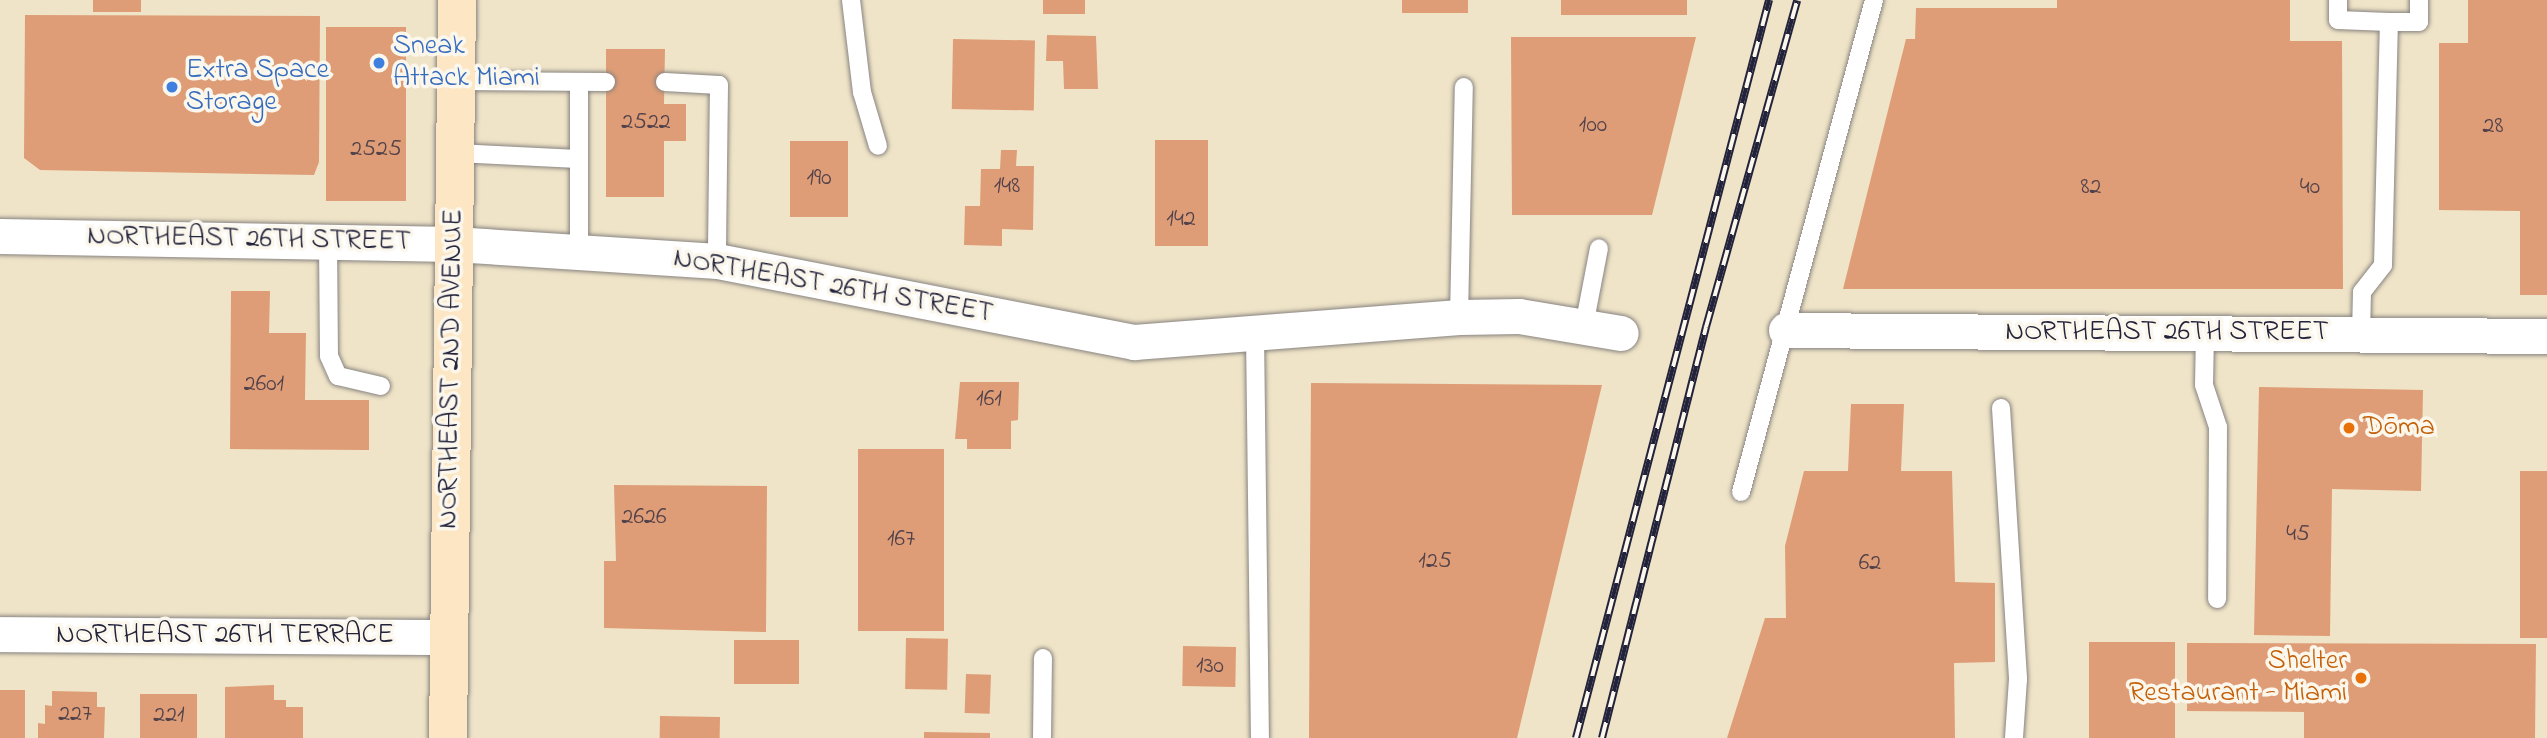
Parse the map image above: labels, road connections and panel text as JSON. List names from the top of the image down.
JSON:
{
  "streets": {
    "main road": ["NORTHEAST 2ND AVENUE"],
    "street": ["NORTHEAST 26TH STREET", "NORTHEAST 26TH TERRACE"]
  },
  "crossings": [
    ["NORTHEAST 26TH STREET", "NORTHEAST 2ND AVENUE"],
    ["NORTHEAST 2ND AVENUE", "NORTHEAST 26TH TERRACE"]
  ],
  "places": [
    "Sneak Attack Miami",
    "Extra Space Storage",
    "Dōma",
    "Shelter Restaurant - Miami"
  ],
  "house_numbers": [
    "2522",
    "100",
    "28",
    "2525",
    "190",
    "148",
    "82",
    "40",
    "142",
    "2601",
    "161",
    "2626",
    "45",
    "167",
    "125",
    "62",
    "130",
    "227",
    "221"
  ]
}
